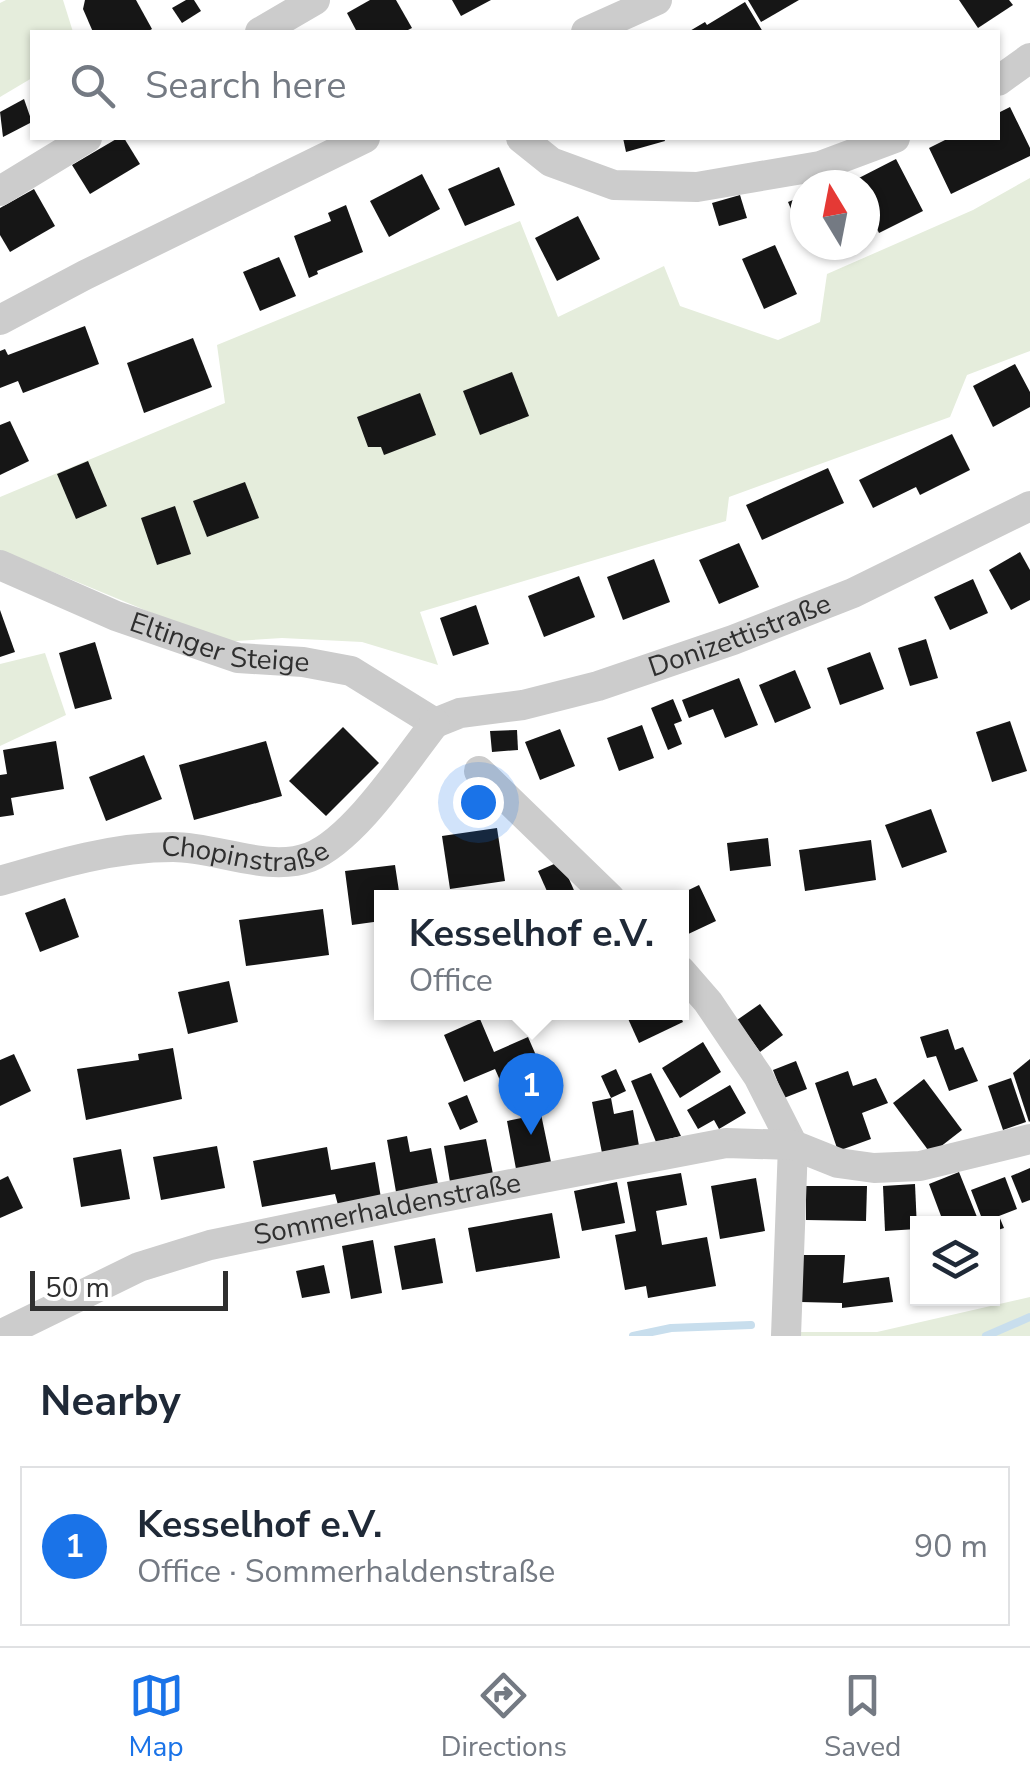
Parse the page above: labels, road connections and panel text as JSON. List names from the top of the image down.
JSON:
{
  "streets": {
    "street": [
      "Donizettistraße",
      "Eltinger Steige",
      "Chopinstraße",
      "Sommerhaldenstraße"
    ]
  },
  "crossings": [
    ["Donizettistraße", "Eltinger Steige"],
    ["Donizettistraße", "Chopinstraße"],
    ["Eltinger Steige", "Chopinstraße"]
  ],
  "scale_bar": "50 m",
  "north": "top",
  "page": {
    "search": "Search here",
    "popup": ["Kesselhof e.V.", "Office"],
    "pins": "1",
    "scale": "50 m",
    "heading": "Nearby",
    "list": [
      {
        "mark": "1",
        "name": "Kesselhof e.V.",
        "note": "Office · Sommerhaldenstraße",
        "value": "90 m"
      }
    ],
    "nav": ["Map", "Directions", "Saved"]
  }
}
